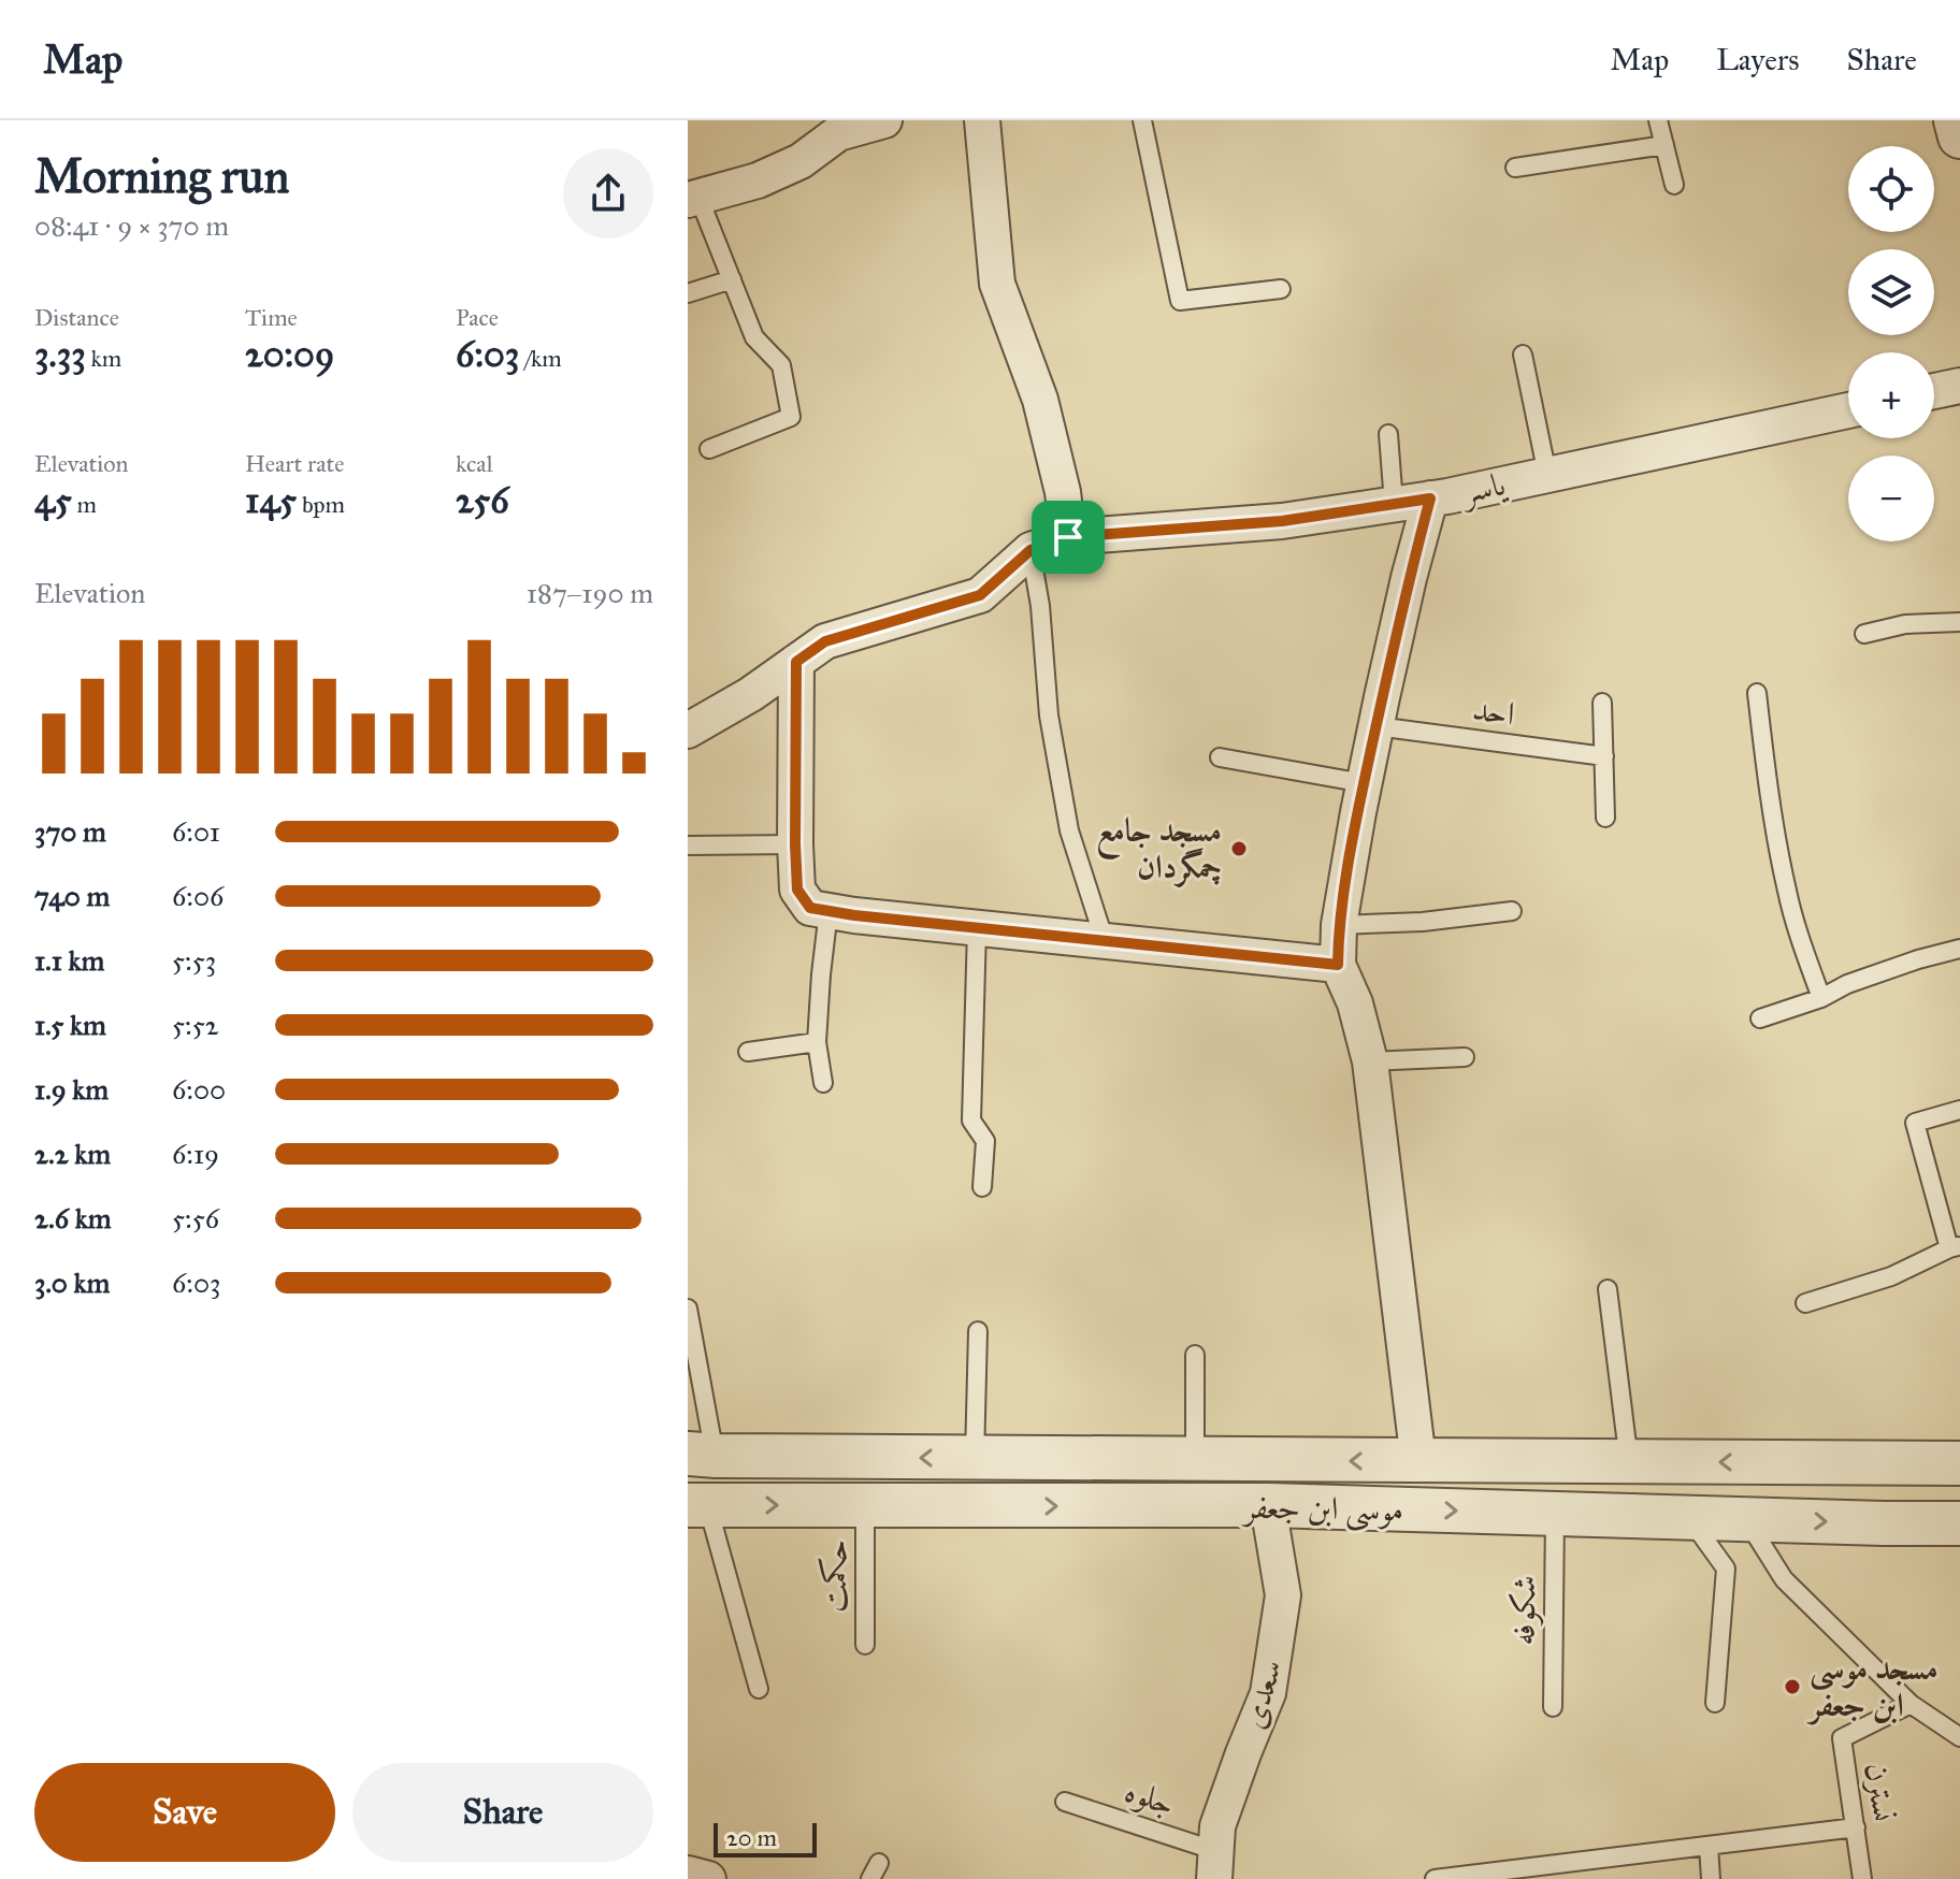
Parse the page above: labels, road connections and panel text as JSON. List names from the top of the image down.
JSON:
{
  "streets": {
    "street": ["یاسر", "موسی ابن جعفر", "سعدی"],
    "lane": [
      "احد",
      "حکمت",
      "شکوفه",
      "نسترن",
      "جلوه"
    ]
  },
  "crossings": [
    ["موسی ابن جعفر", "حکمت"],
    ["موسی ابن جعفر", "شکوفه"],
    ["موسی ابن جعفر", "سعدی"],
    ["سعدی", "جلوه"]
  ],
  "places": ["مسجد جامع چمگردان", "مسجد موسی ابن جعفر"],
  "scale_bar": "20 m",
  "page": {
    "header": "Map",
    "nav": ["Map", "Layers", "Share"],
    "heading": ["Morning run", "08:41 · 9 × 370 m"],
    "map_buttons": ["+", "−"],
    "stats": [
      ["Distance", "3.33 km"],
      ["Time", "20:09"],
      ["Pace", "6:03 /km"],
      ["Elevation", "45 m"],
      ["Heart rate", "145 bpm"],
      ["kcal", "256"]
    ],
    "chart": ["Elevation", "187–190 m"],
    "list": [
      {
        "name": "370 m",
        "note": "6:01"
      },
      {
        "name": "740 m",
        "note": "6:06"
      },
      {
        "name": "1.1 km",
        "note": "5:53"
      },
      {
        "name": "1.5 km",
        "note": "5:52"
      },
      {
        "name": "1.9 km",
        "note": "6:00"
      },
      {
        "name": "2.2 km",
        "note": "6:19"
      },
      {
        "name": "2.6 km",
        "note": "5:56"
      },
      {
        "name": "3.0 km",
        "note": "6:03"
      }
    ],
    "buttons": ["Save", "Share"],
    "scale": "20 m"
  }
}
